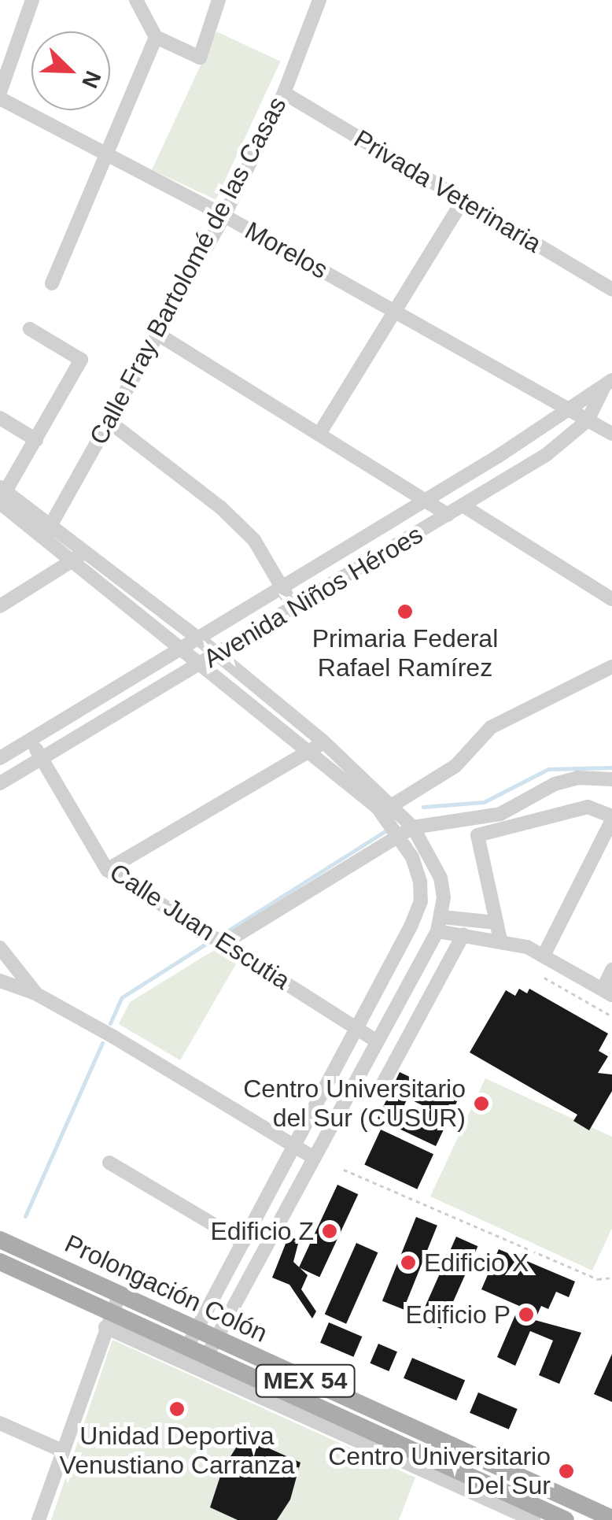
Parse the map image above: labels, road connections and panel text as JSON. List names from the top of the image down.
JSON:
{
  "streets": {
    "main road": ["Prolongación Colón", "MEX 54"],
    "street": [
      "Privada Veterinaria",
      "Morelos",
      "Calle Fray Bartolomé de las Casas",
      "Avenida Niños Héroes",
      "Calle Juan Escutia"
    ]
  },
  "crossings": [
    ["Privada Veterinaria", "Calle Fray Bartolomé de las Casas"],
    ["Morelos", "Calle Fray Bartolomé de las Casas"],
    ["Morelos", "Avenida Niños Héroes"],
    ["Avenida Niños Héroes", "Calle Juan Escutia"]
  ],
  "places": [
    "Primaria Federal Rafael Ramírez",
    "Centro Universitario del Sur (CUSUR)",
    "Edificio Z",
    "Edificio X",
    "Edificio P",
    "Unidad Deportiva Venustiano Carranza",
    "Centro Universitario Del Sur"
  ],
  "north": "bottom right"
}
